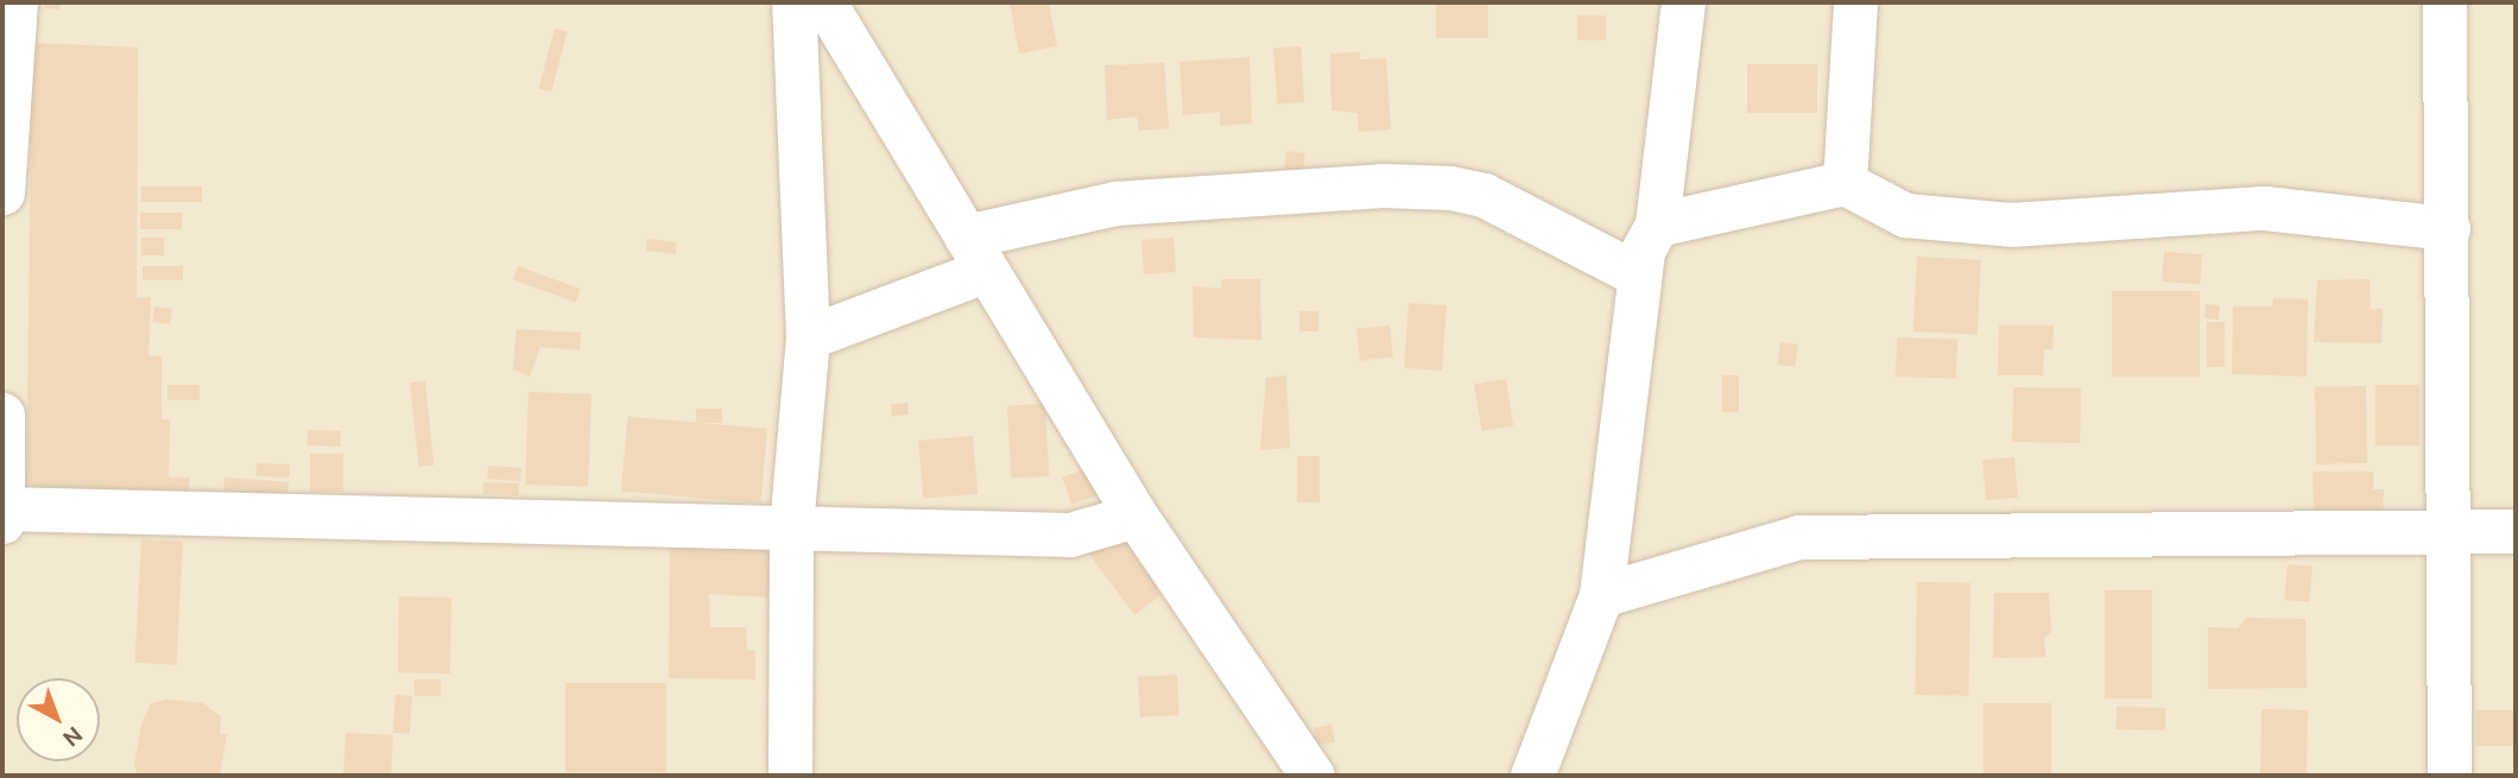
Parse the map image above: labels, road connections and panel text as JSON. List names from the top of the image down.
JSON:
{
  "north": "bottom right"
}
